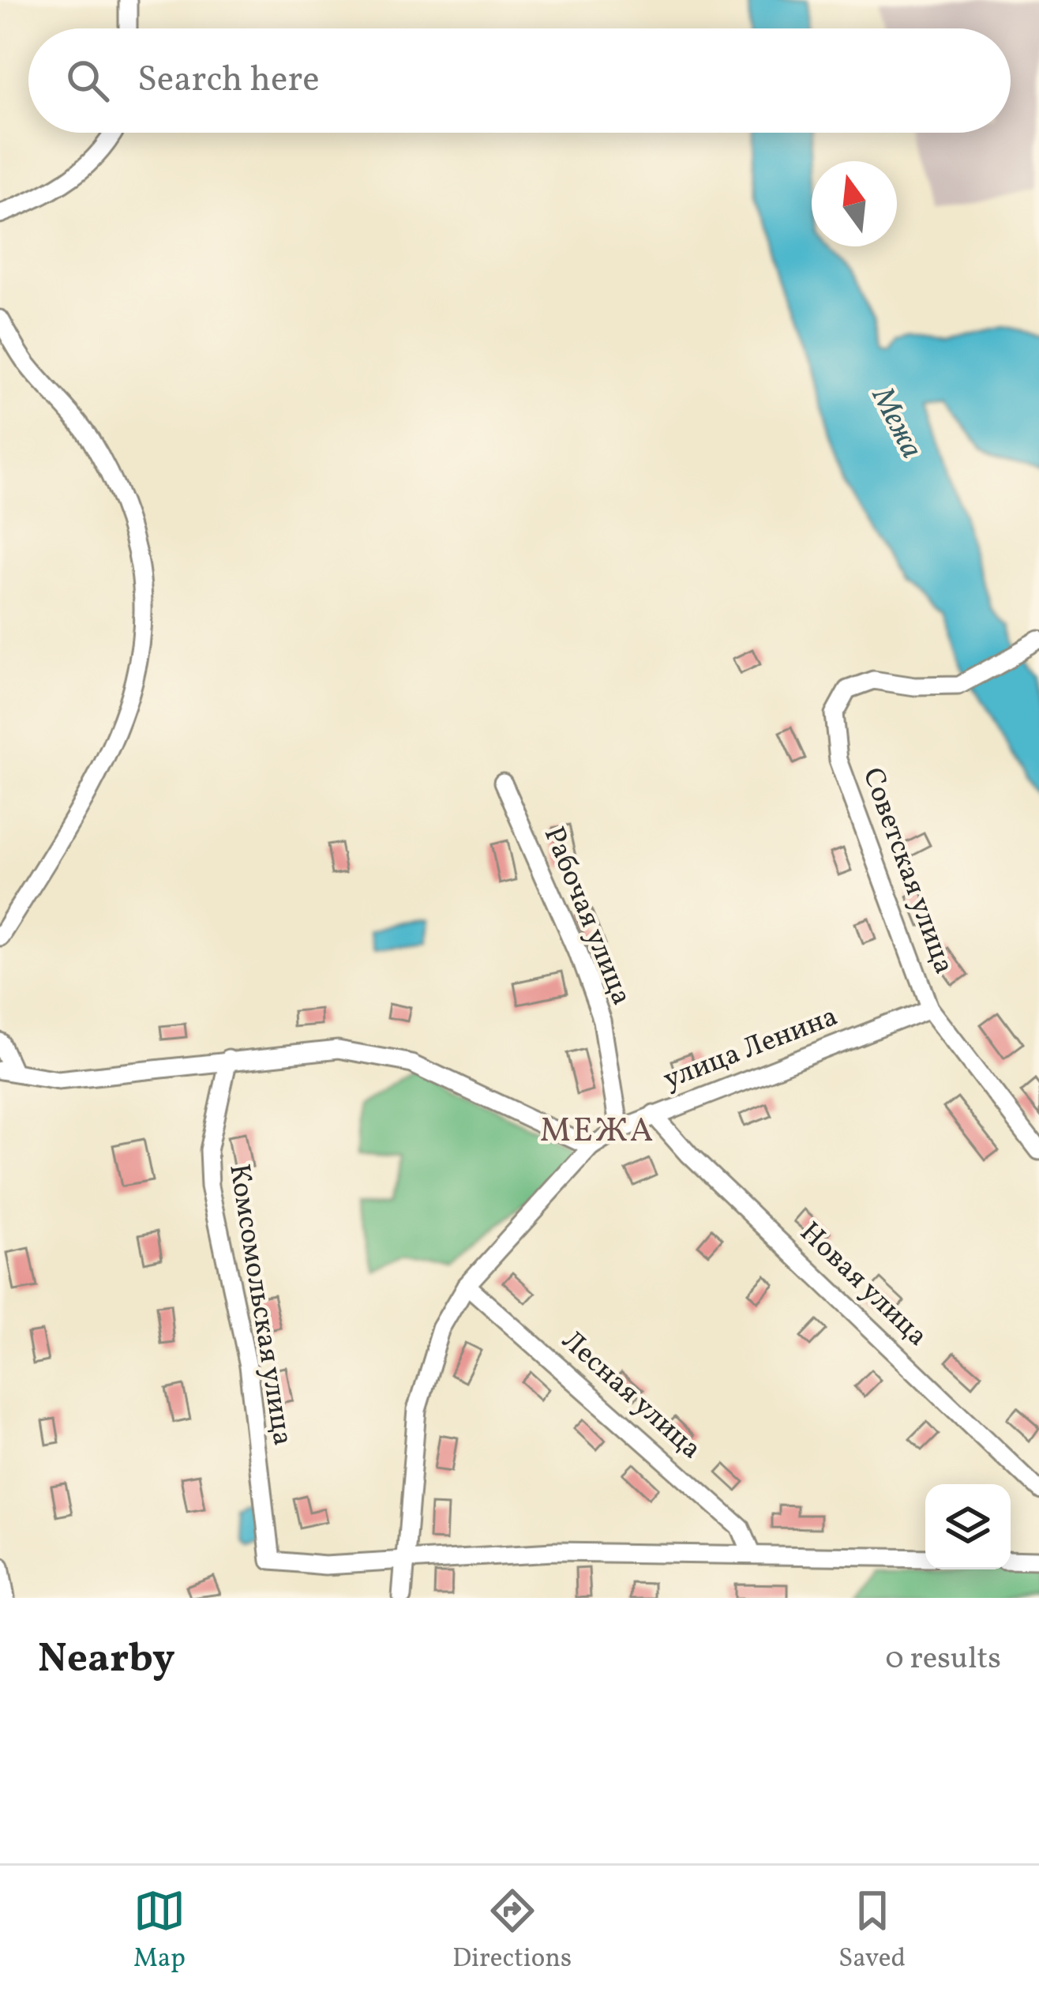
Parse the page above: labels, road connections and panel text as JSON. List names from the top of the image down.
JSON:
{
  "streets": {
    "street": [
      "Советская улица",
      "Рабочая улица",
      "улица Ленина",
      "Новая улица",
      "Комсомольская улица",
      "Лесная улица"
    ]
  },
  "crossings": [
    ["Советская улица", "улица Ленина"],
    ["Рабочая улица", "улица Ленина"],
    ["улица Ленина", "Новая улица"],
    ["улица Ленина", "Комсомольская улица"],
    ["улица Ленина", "Лесная улица"]
  ],
  "districts": ["МЕЖА"],
  "water": ["Межа"],
  "north": "top",
  "page": {
    "search": "Search here",
    "heading": ["Nearby", "0 results"],
    "nav": ["Map", "Directions", "Saved"]
  }
}
